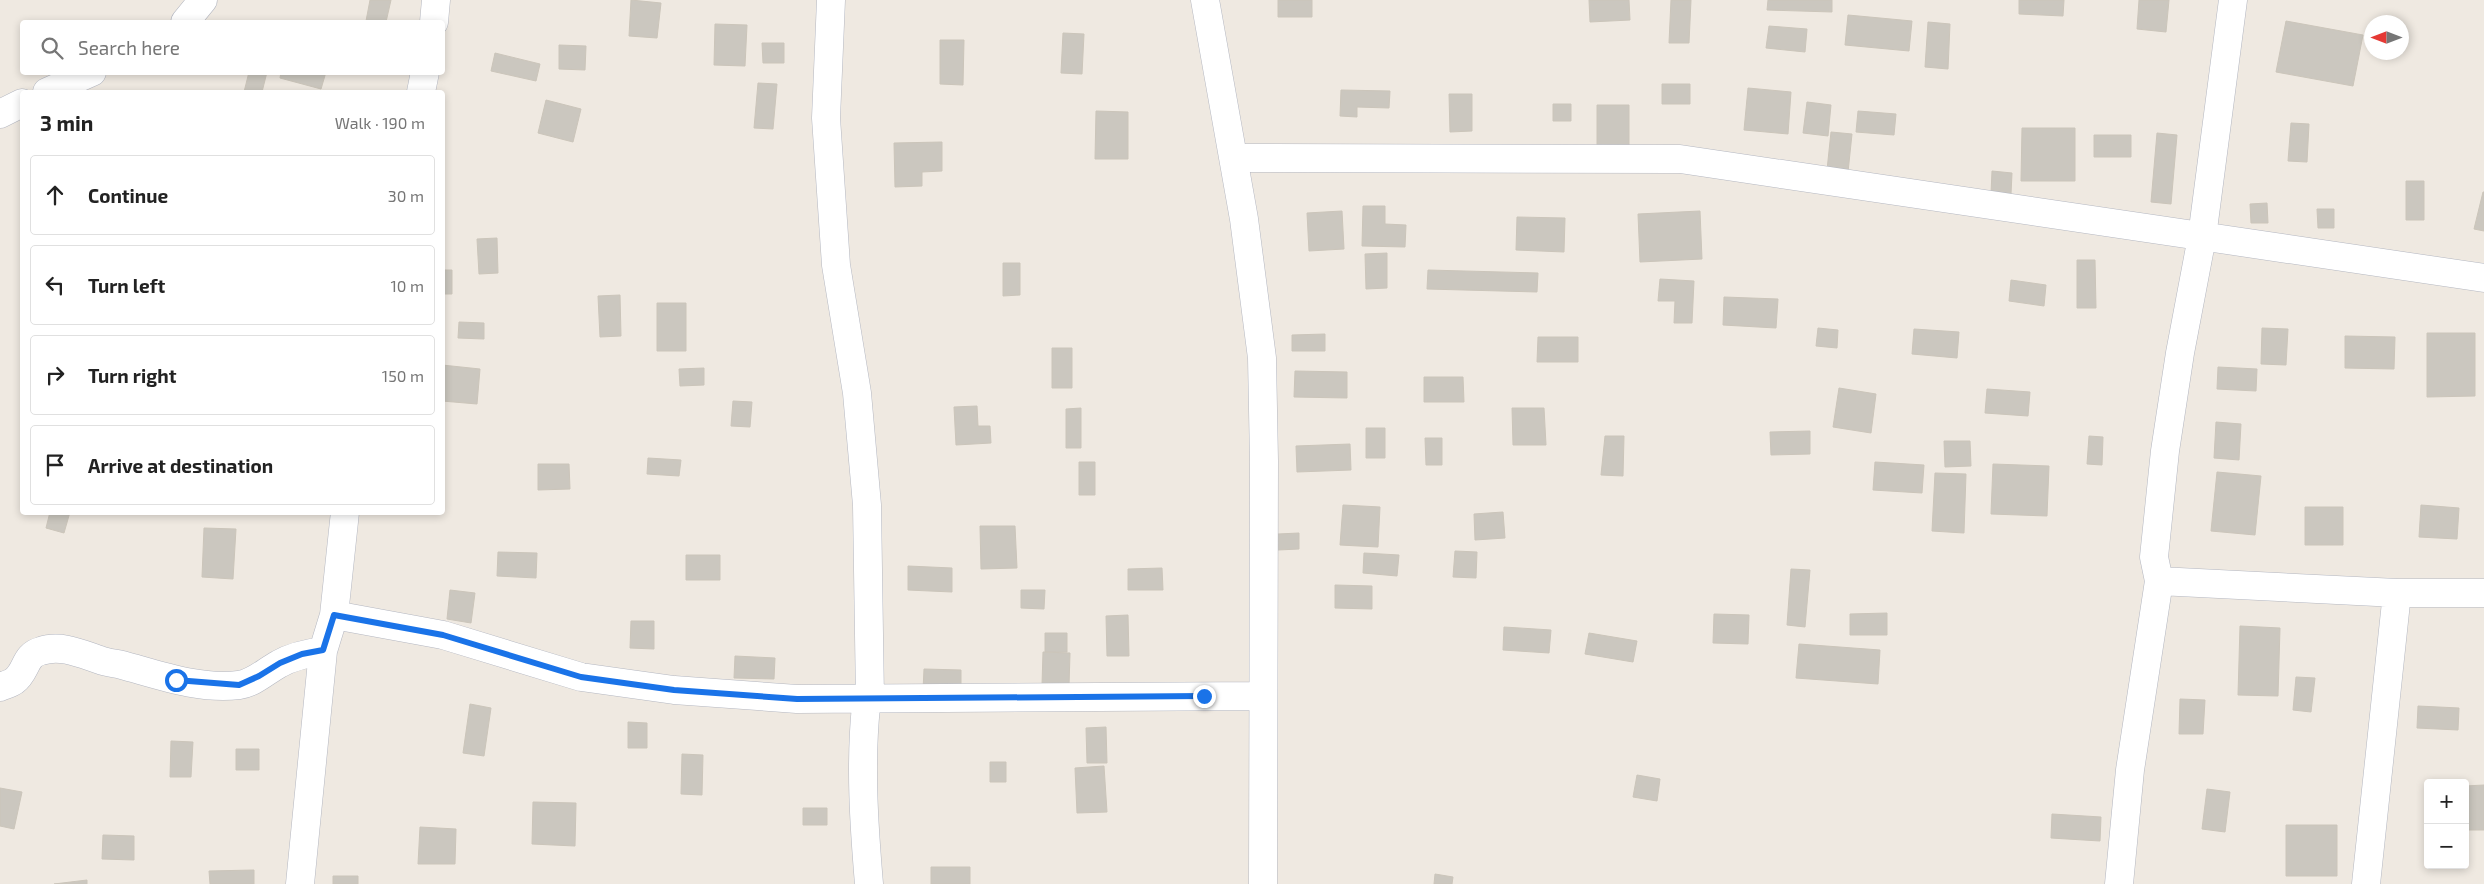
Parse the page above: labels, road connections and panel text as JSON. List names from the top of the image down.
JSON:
{
  "north": "left",
  "page": {
    "search": "Search here",
    "heading": ["3 min", "Walk · 190 m"],
    "list": [
      ["Continue", "30 m"],
      ["Turn left", "10 m"],
      ["Turn right", "150 m"],
      "Arrive at destination"
    ],
    "map_buttons": ["+", "−"]
  }
}
